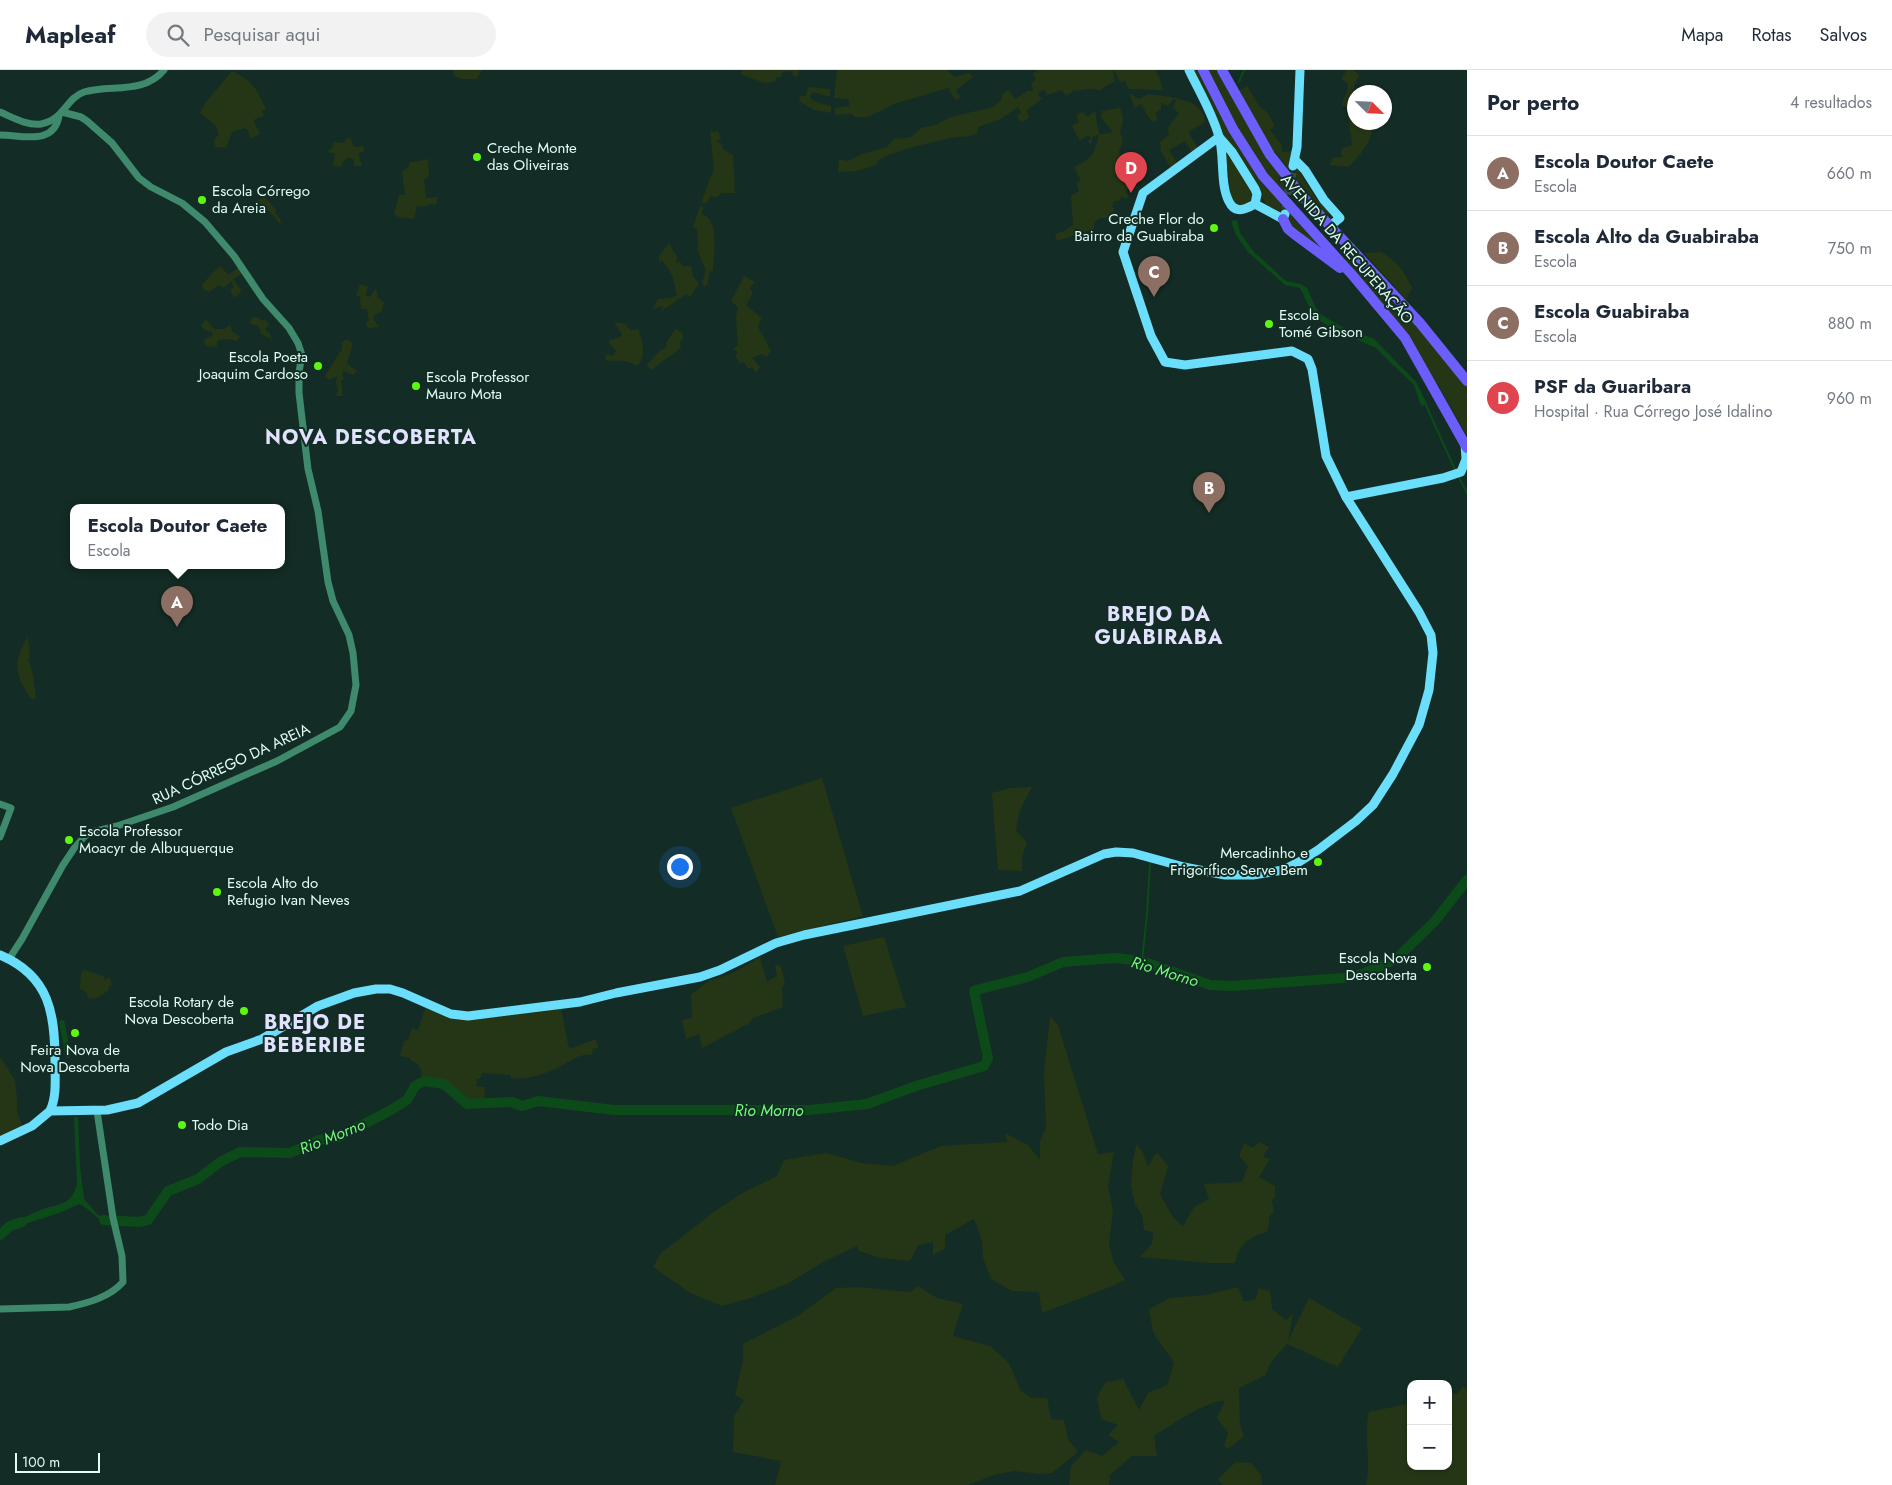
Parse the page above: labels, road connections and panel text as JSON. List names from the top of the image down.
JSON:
{
  "streets": {
    "highway": ["AVENIDA DA RECUPERAÇÃO"],
    "street": ["RUA CÓRREGO DA AREIA"]
  },
  "districts": ["NOVA DESCOBERTA", "BREJO DA GUABIRABA", "BREJO DE BEBERIBE"],
  "water": ["Rio Morno"],
  "places": [
    "Creche Monte das Oliveiras",
    "Escola Córrego da Areia",
    "Creche Flor do Bairro da Guabiraba",
    "Escola Tomé Gibson",
    "Escola Poeta Joaquim Cardoso",
    "Escola Professor Mauro Mota",
    "Escola Professor Moacyr de Albuquerque",
    "Mercadinho e Frigorífico Serve Bem",
    "Escola Alto do Refugio Ivan Neves",
    "Escola Nova Descoberta",
    "Escola Rotary de Nova Descoberta",
    "Feira Nova de Nova Descoberta",
    "Todo Dia"
  ],
  "scale_bar": "100 m",
  "north": "bottom right",
  "page": {
    "header": "Mapleaf",
    "search": "Pesquisar aqui",
    "nav": ["Mapa", "Rotas", "Salvos"],
    "heading": ["Por perto", "4 resultados"],
    "list": [
      {
        "mark": "A",
        "name": "Escola Doutor Caete",
        "note": "Escola",
        "value": "660 m"
      },
      {
        "mark": "B",
        "name": "Escola Alto da Guabiraba",
        "note": "Escola",
        "value": "750 m"
      },
      {
        "mark": "C",
        "name": "Escola Guabiraba",
        "note": "Escola",
        "value": "880 m"
      },
      {
        "mark": "D",
        "name": "PSF da Guaribara",
        "note": "Hospital · Rua Córrego José Idalino",
        "value": "960 m"
      }
    ],
    "pins": [
      "D",
      "C",
      "B",
      "A"
    ],
    "popup": ["Escola Doutor Caete", "Escola"],
    "map_buttons": ["+", "−"],
    "scale": "100 m"
  }
}
